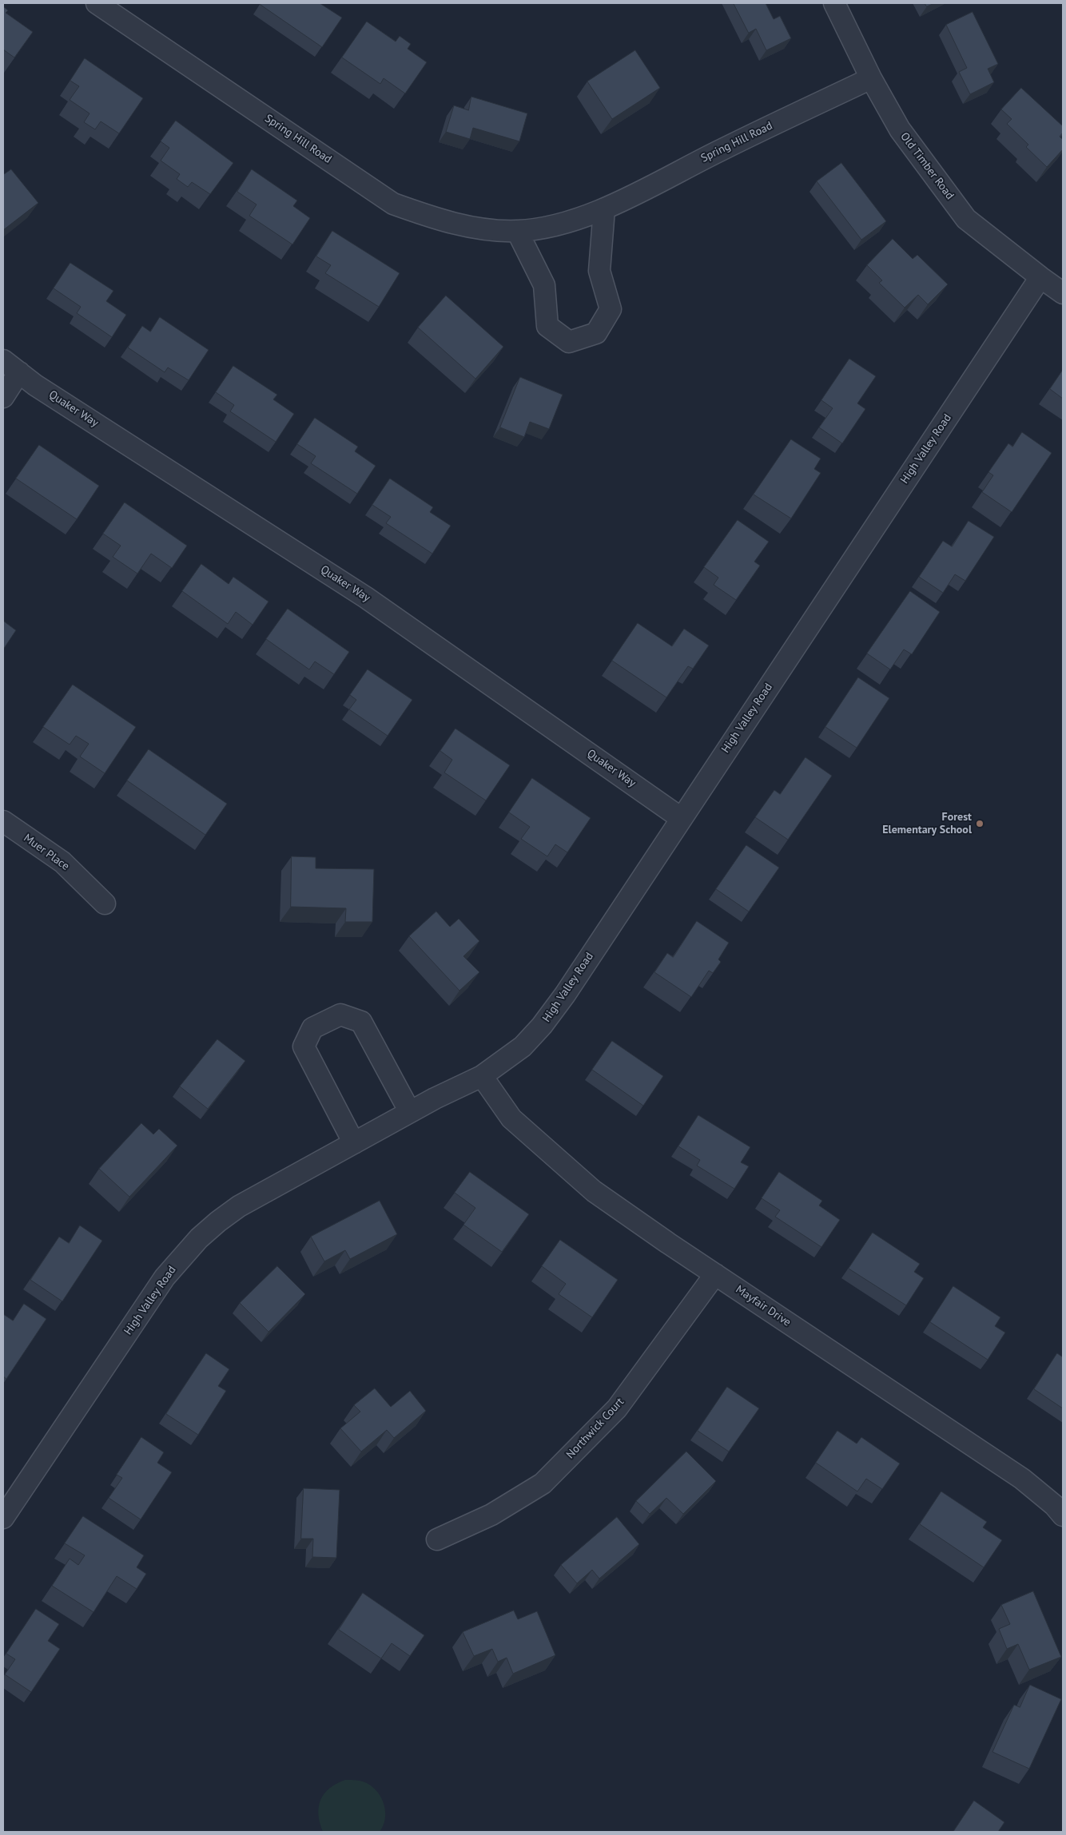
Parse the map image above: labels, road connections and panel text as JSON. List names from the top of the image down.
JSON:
{
  "streets": {
    "street": [
      "Spring Hill Road",
      "Old Timber Road",
      "Quaker Way",
      "High Valley Road",
      "Muer Place",
      "Mayfair Drive",
      "Northwick Court"
    ]
  },
  "crossings": [
    ["Spring Hill Road", "Old Timber Road"],
    ["Old Timber Road", "High Valley Road"],
    ["Quaker Way", "High Valley Road"],
    ["High Valley Road", "Mayfair Drive"],
    ["Mayfair Drive", "Northwick Court"]
  ],
  "places": ["Forest Elementary School"]
}
